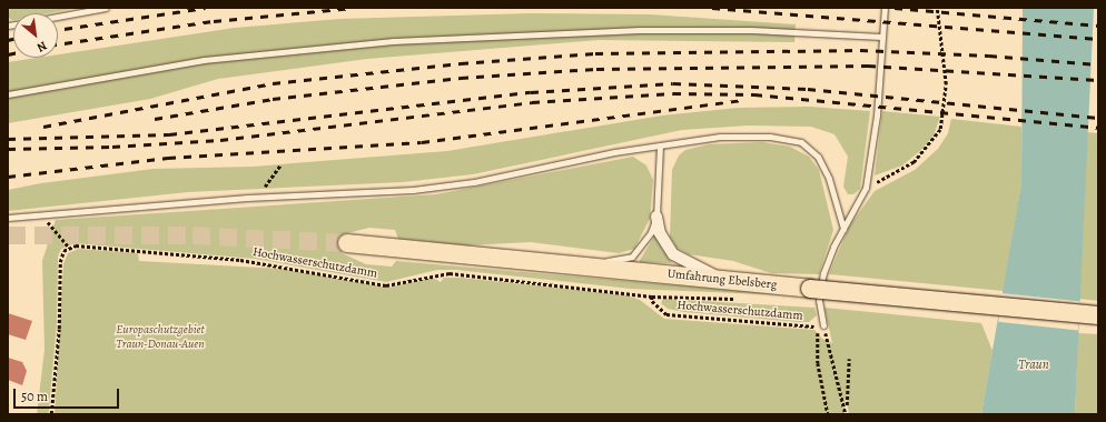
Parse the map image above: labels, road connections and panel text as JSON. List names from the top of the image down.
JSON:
{
  "streets": {
    "main road": ["Umfahrung Ebelsberg"],
    "path": ["Hochwasserschutzdamm"]
  },
  "water": ["Traun"],
  "parks": ["Europaschutzgebiet Traun-Donau-Auen"],
  "scale_bar": "50 m",
  "north": "bottom right"
}
